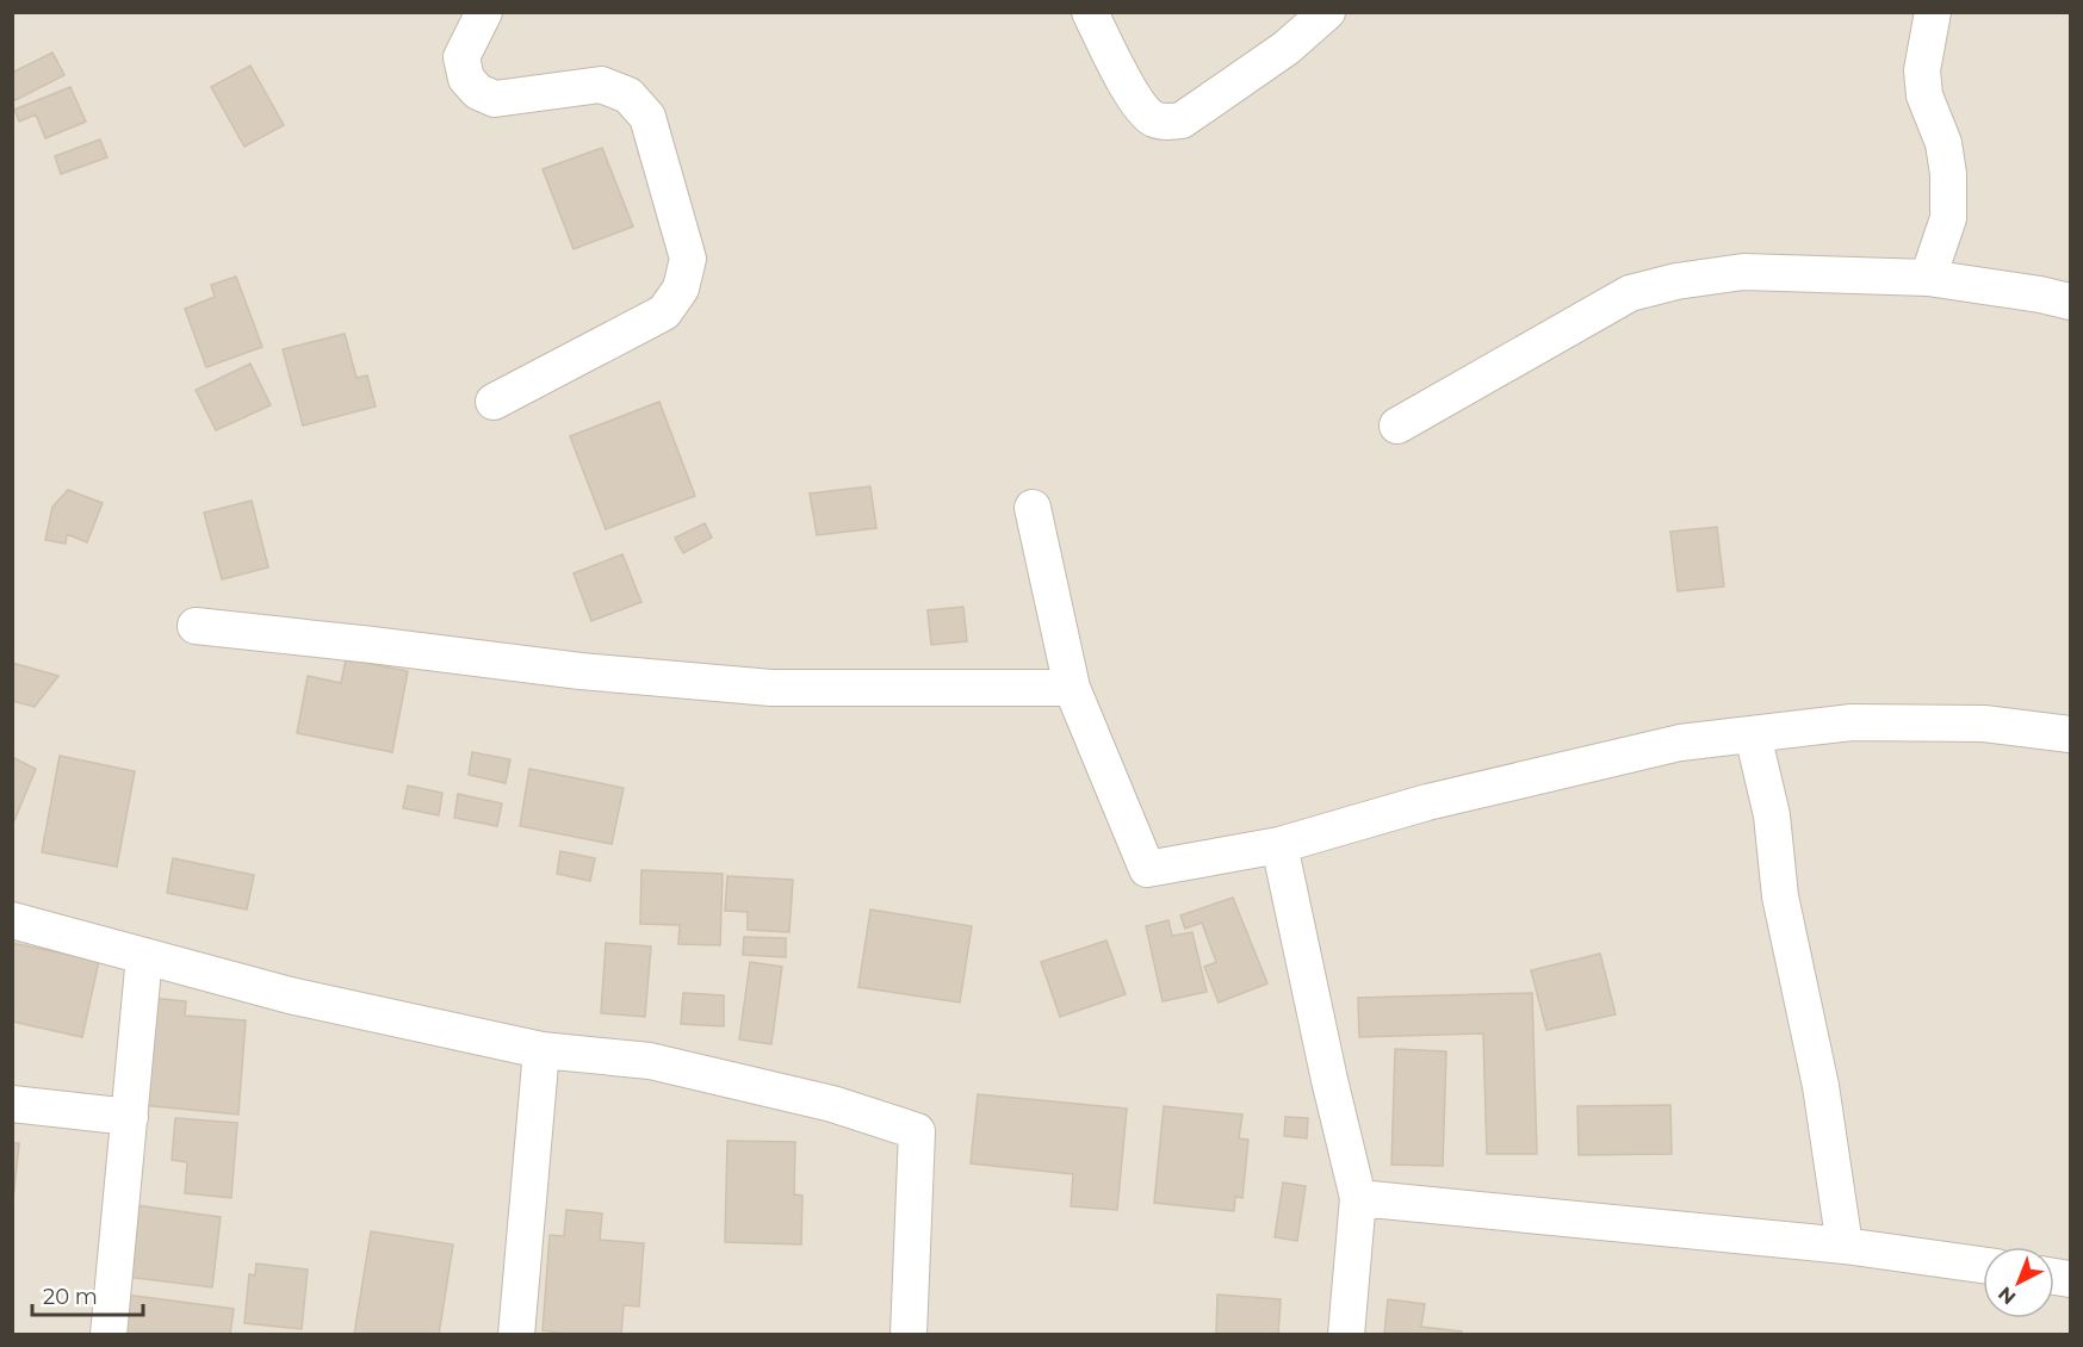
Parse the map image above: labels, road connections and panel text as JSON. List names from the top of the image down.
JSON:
{
  "scale_bar": "20 m",
  "north": "bottom left"
}
